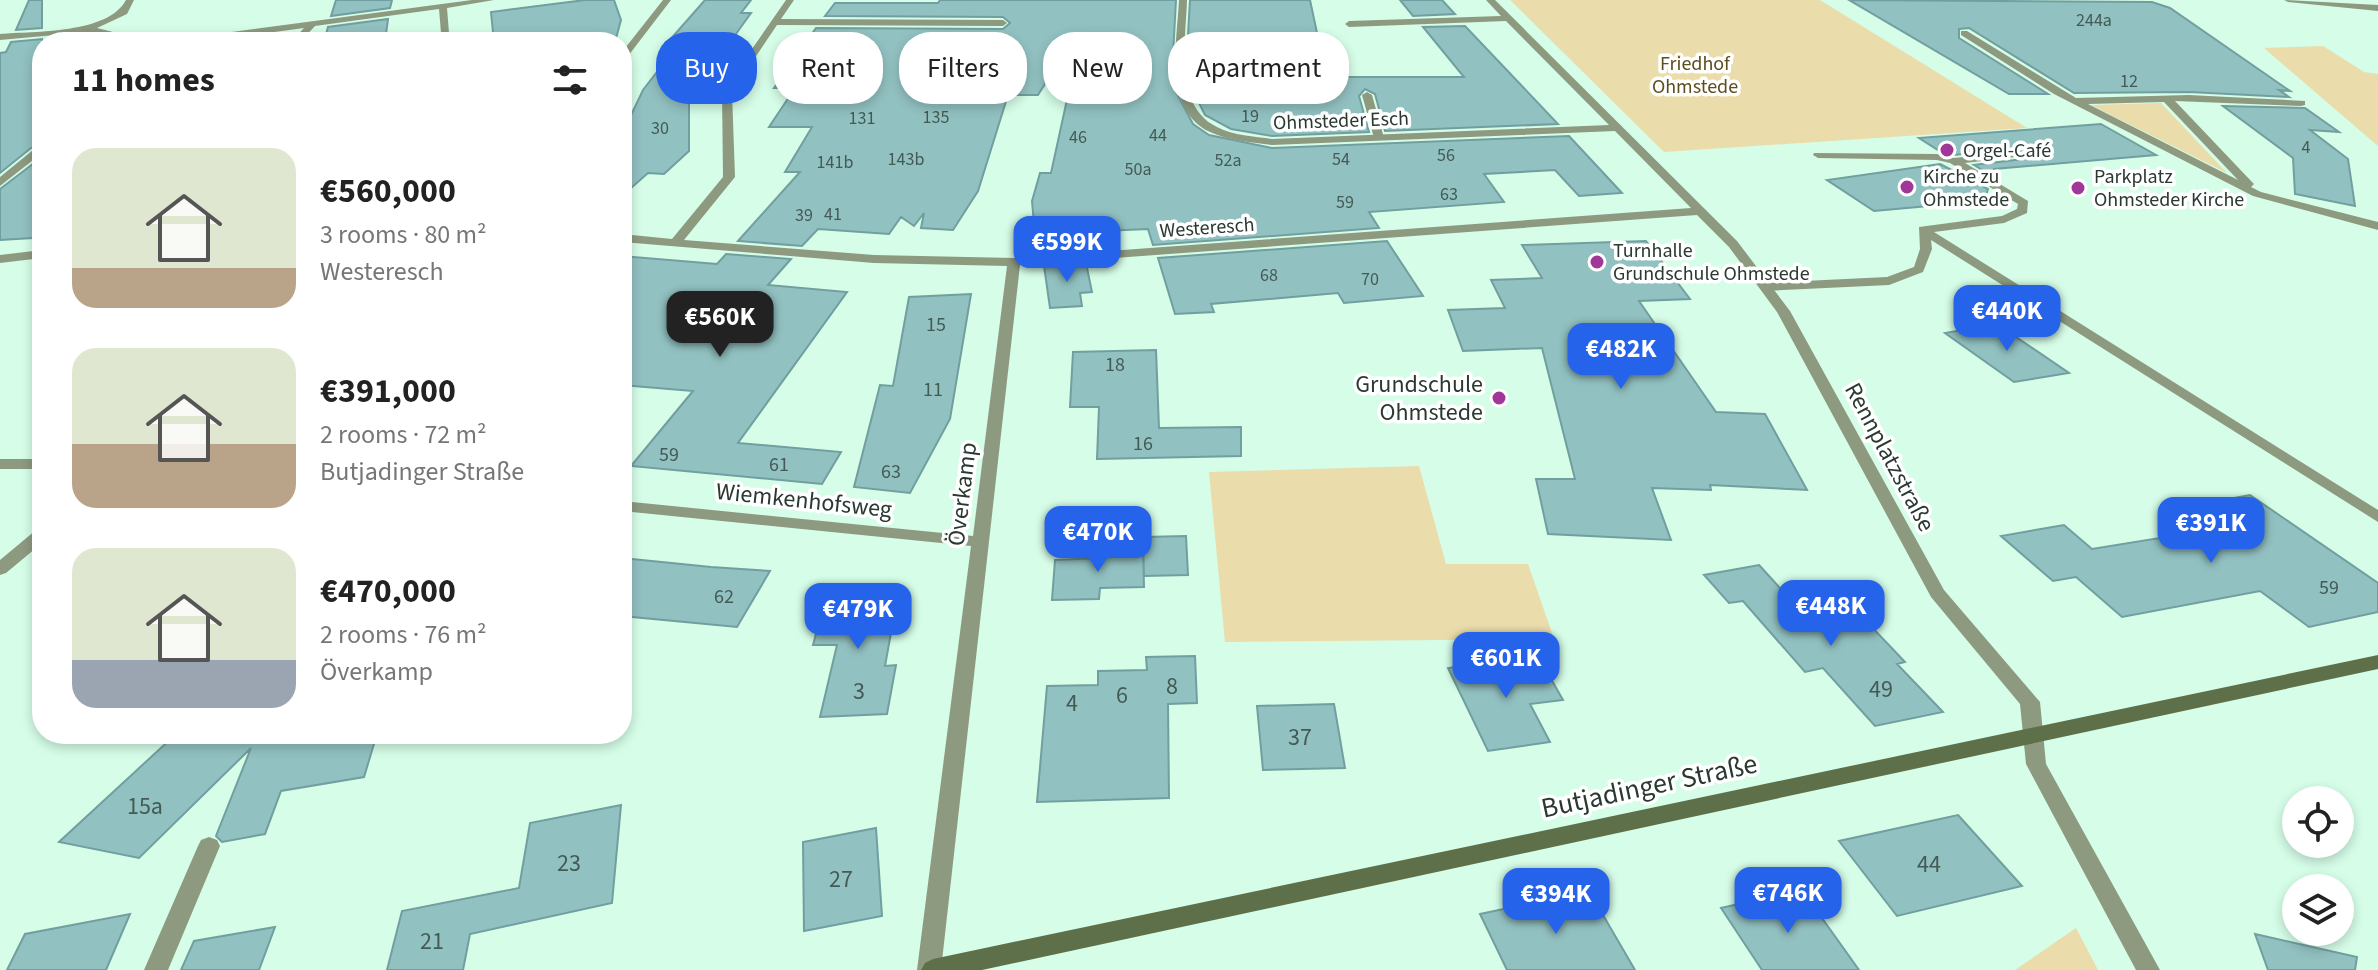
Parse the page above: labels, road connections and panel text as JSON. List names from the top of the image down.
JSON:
{
  "streets": {
    "street": [
      "Ohmsteder Esch",
      "Westeresch",
      "Rennplatzstraße",
      "Överkamp",
      "Wiemkenhofsweg",
      "Butjadinger Straße"
    ]
  },
  "crossings": [
    ["Ohmsteder Esch", "Rennplatzstraße"],
    ["Westeresch", "Rennplatzstraße"],
    ["Westeresch", "Överkamp"],
    ["Rennplatzstraße", "Butjadinger Straße"],
    ["Överkamp", "Wiemkenhofsweg"],
    ["Överkamp", "Butjadinger Straße"]
  ],
  "parks": ["Friedhof Ohmstede"],
  "places": [
    "Orgel-Café",
    "Kirche zu Ohmstede",
    "Parkplatz Ohmsteder Kirche",
    "Turnhalle Grundschule Ohmstede",
    "Grundschule Ohmstede"
  ],
  "house_numbers": [
    "244a",
    "12",
    "19",
    "135",
    "131",
    "30",
    "44",
    "46",
    "4",
    "56",
    "143b",
    "54",
    "52a",
    "141b",
    "50a",
    "63",
    "59",
    "41",
    "39",
    "68",
    "70",
    "15",
    "18",
    "11",
    "16",
    "59",
    "61",
    "63",
    "59",
    "62",
    "8",
    "49",
    "3",
    "6",
    "4",
    "37",
    "15a",
    "23",
    "44",
    "27",
    "21"
  ],
  "page": {
    "chip": [
      "Buy",
      "Rent",
      "Filters",
      "New",
      "Apartment"
    ],
    "heading": "11 homes",
    "list": [
      {
        "name": "€560,000",
        "note": "3 rooms · 80 m² · Westeresch"
      },
      {
        "name": "€391,000",
        "note": "2 rooms · 72 m² · Butjadinger Straße"
      },
      {
        "name": "€470,000",
        "note": "2 rooms · 76 m² · Överkamp"
      }
    ],
    "price": [
      "€599K",
      "€440K",
      "€560K",
      "€482K",
      "€391K",
      "€470K",
      "€448K",
      "€479K",
      "€601K",
      "€746K",
      "€394K"
    ]
  }
}
